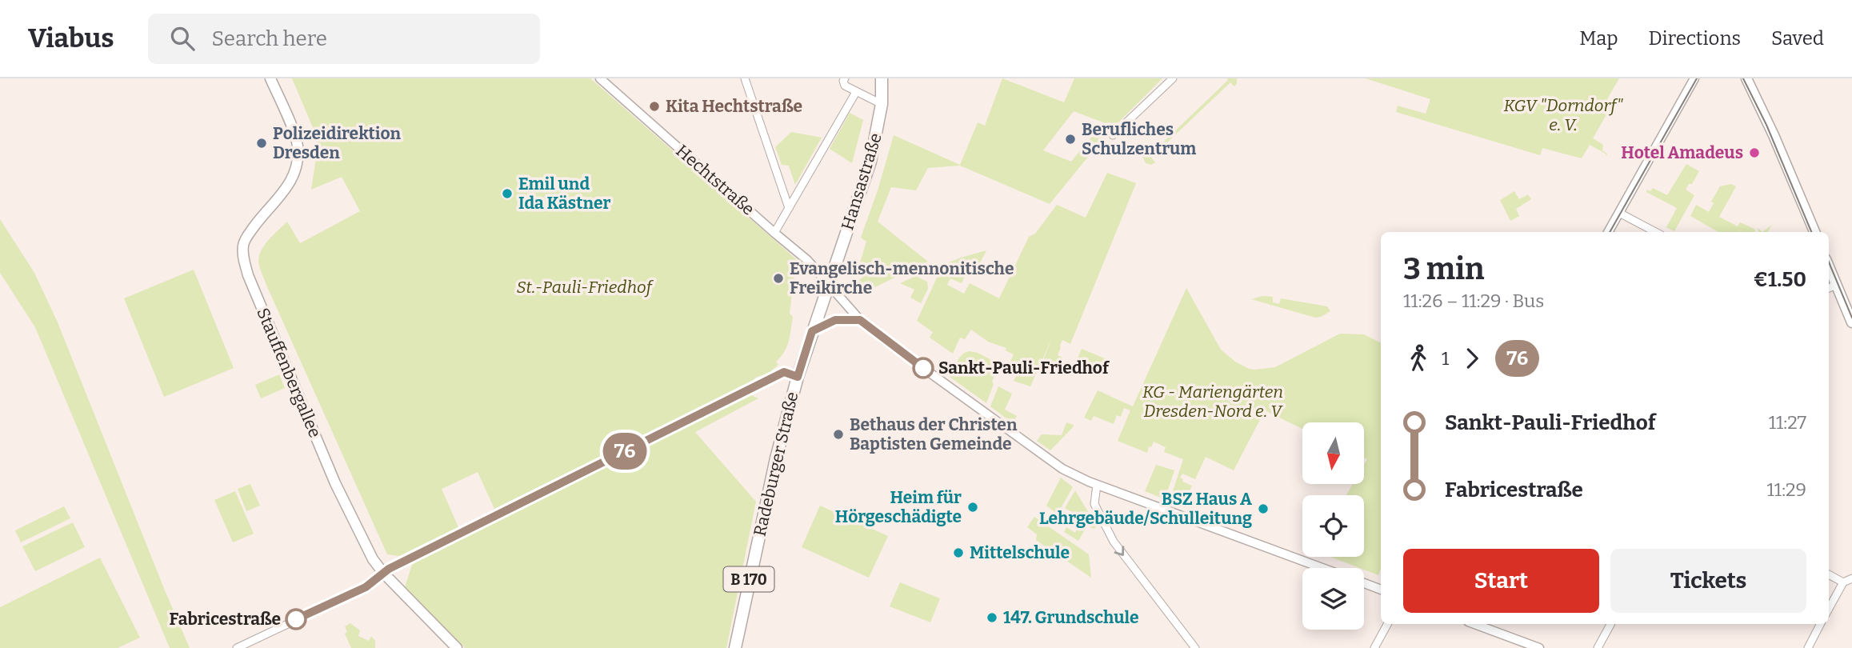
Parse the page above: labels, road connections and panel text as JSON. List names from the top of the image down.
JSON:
{
  "streets": {
    "main road": [
      "Hansastraße",
      "Stauffenbergallee",
      "Radeburger Straße",
      "B 170"
    ],
    "street": ["Hechtstraße"]
  },
  "crossings": [
    ["Hechtstraße", "Hansastraße"],
    ["Hechtstraße", "Radeburger Straße"],
    ["Hansastraße", "Radeburger Straße"]
  ],
  "parks": ["KGV \"Dorndorf\" e. V.", "St.-Pauli-Friedhof", "KG - Mariengärten Dresden-Nord e. V"],
  "places": [
    "Kita Hechtstraße",
    "Berufliches Schulzentrum",
    "Polizeidirektion Dresden",
    "Hotel Amadeus",
    "Emil und Ida Kästner",
    "Evangelisch-mennonitische Freikirche",
    "Sankt-Pauli-Friedhof",
    "Bethaus der Christen Baptisten Gemeinde",
    "Heim für Hörgeschädigte",
    "BSZ Haus A Lehrgebäude/Schulleitung",
    "Mittelschule",
    "147. Grundschule",
    "Fabricestraße"
  ],
  "lines": ["bus line 76"],
  "north": "bottom",
  "page": {
    "header": "Viabus",
    "search": "Search here",
    "nav": ["Map", "Directions", "Saved"],
    "on_map": "76",
    "heading": ["3 min", "11:26 – 11:29 · Bus", "€1.50"],
    "legs": ["1", "76"],
    "list": [
      {
        "name": "Sankt-Pauli-Friedhof",
        "value": "11:27"
      },
      {
        "name": "Fabricestraße",
        "value": "11:29"
      }
    ],
    "buttons": ["Start", "Tickets"]
  }
}
